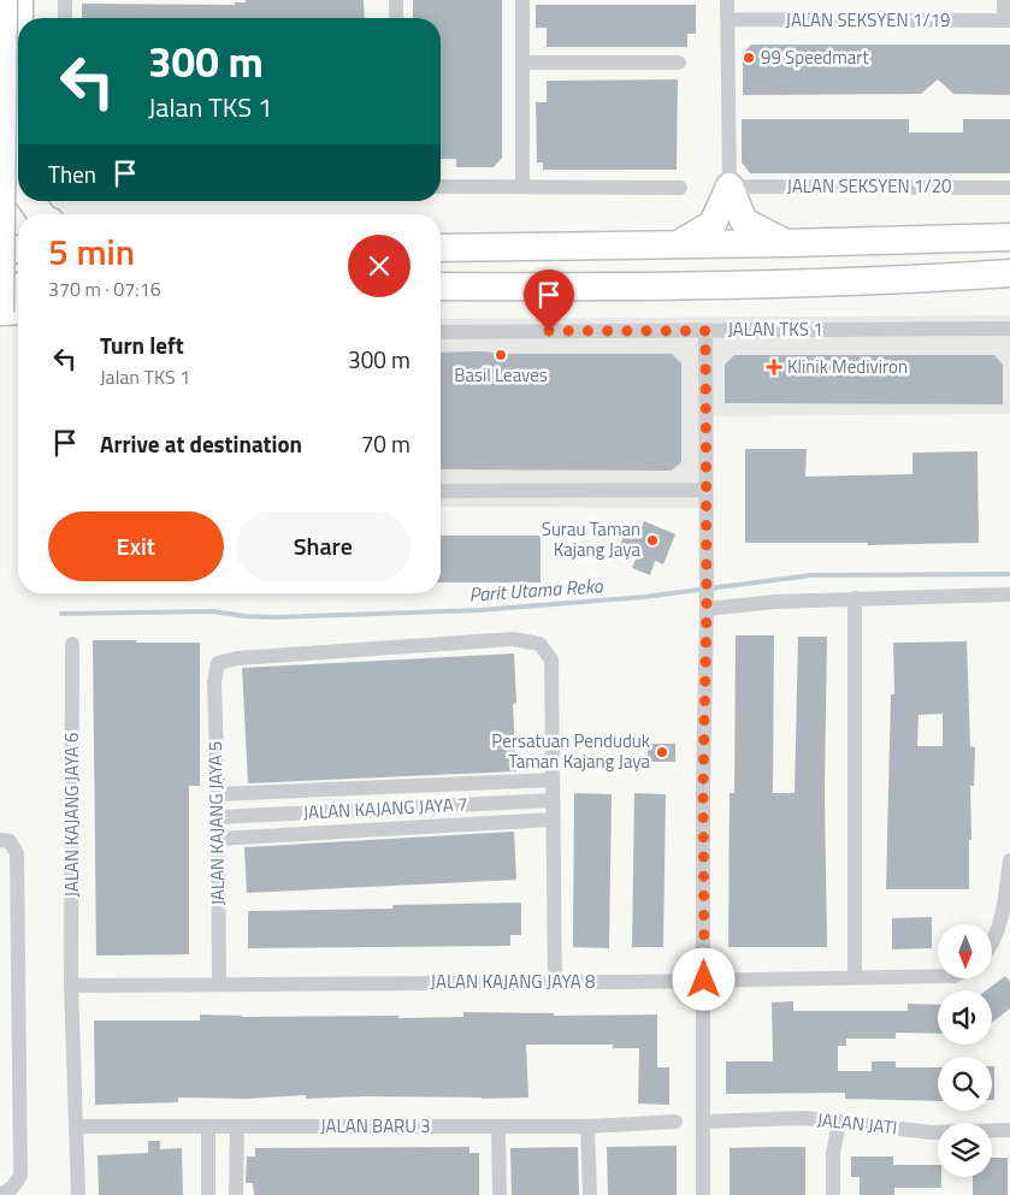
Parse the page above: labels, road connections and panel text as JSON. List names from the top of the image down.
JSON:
{
  "streets": {
    "street": [
      "JALAN SEKSYEN 1/19",
      "JALAN SEKSYEN 1/20",
      "JALAN TKS 1",
      "JALAN KAJANG JAYA 7",
      "JALAN KAJANG JAYA 6",
      "JALAN KAJANG JAYA 5",
      "JALAN KAJANG JAYA 8",
      "JALAN JATI",
      "JALAN BARU 3"
    ]
  },
  "crossings": [
    ["JALAN KAJANG JAYA 7", "JALAN KAJANG JAYA 5"],
    ["JALAN KAJANG JAYA 6", "JALAN KAJANG JAYA 8"],
    ["JALAN KAJANG JAYA 6", "JALAN BARU 3"],
    ["JALAN KAJANG JAYA 5", "JALAN KAJANG JAYA 8"]
  ],
  "water": ["Parit Utama Reko"],
  "places": {
    "other": [
      "99 Speedmart",
      "Basil Leaves",
      "Surau Taman Kajang Jaya",
      "Persatuan Penduduk Taman Kajang Jaya"
    ],
    "health": ["Klinik Mediviron"]
  },
  "north": "bottom",
  "page": {
    "turn": ["300 m", "Jalan TKS 1"],
    "then": "Then",
    "heading": ["5 min", "370 m · 07:16"],
    "list": [
      {
        "name": "Turn left",
        "note": "Jalan TKS 1",
        "value": "300 m"
      },
      {
        "name": "Arrive at destination",
        "value": "70 m"
      }
    ],
    "buttons": ["Exit", "Share"]
  }
}
